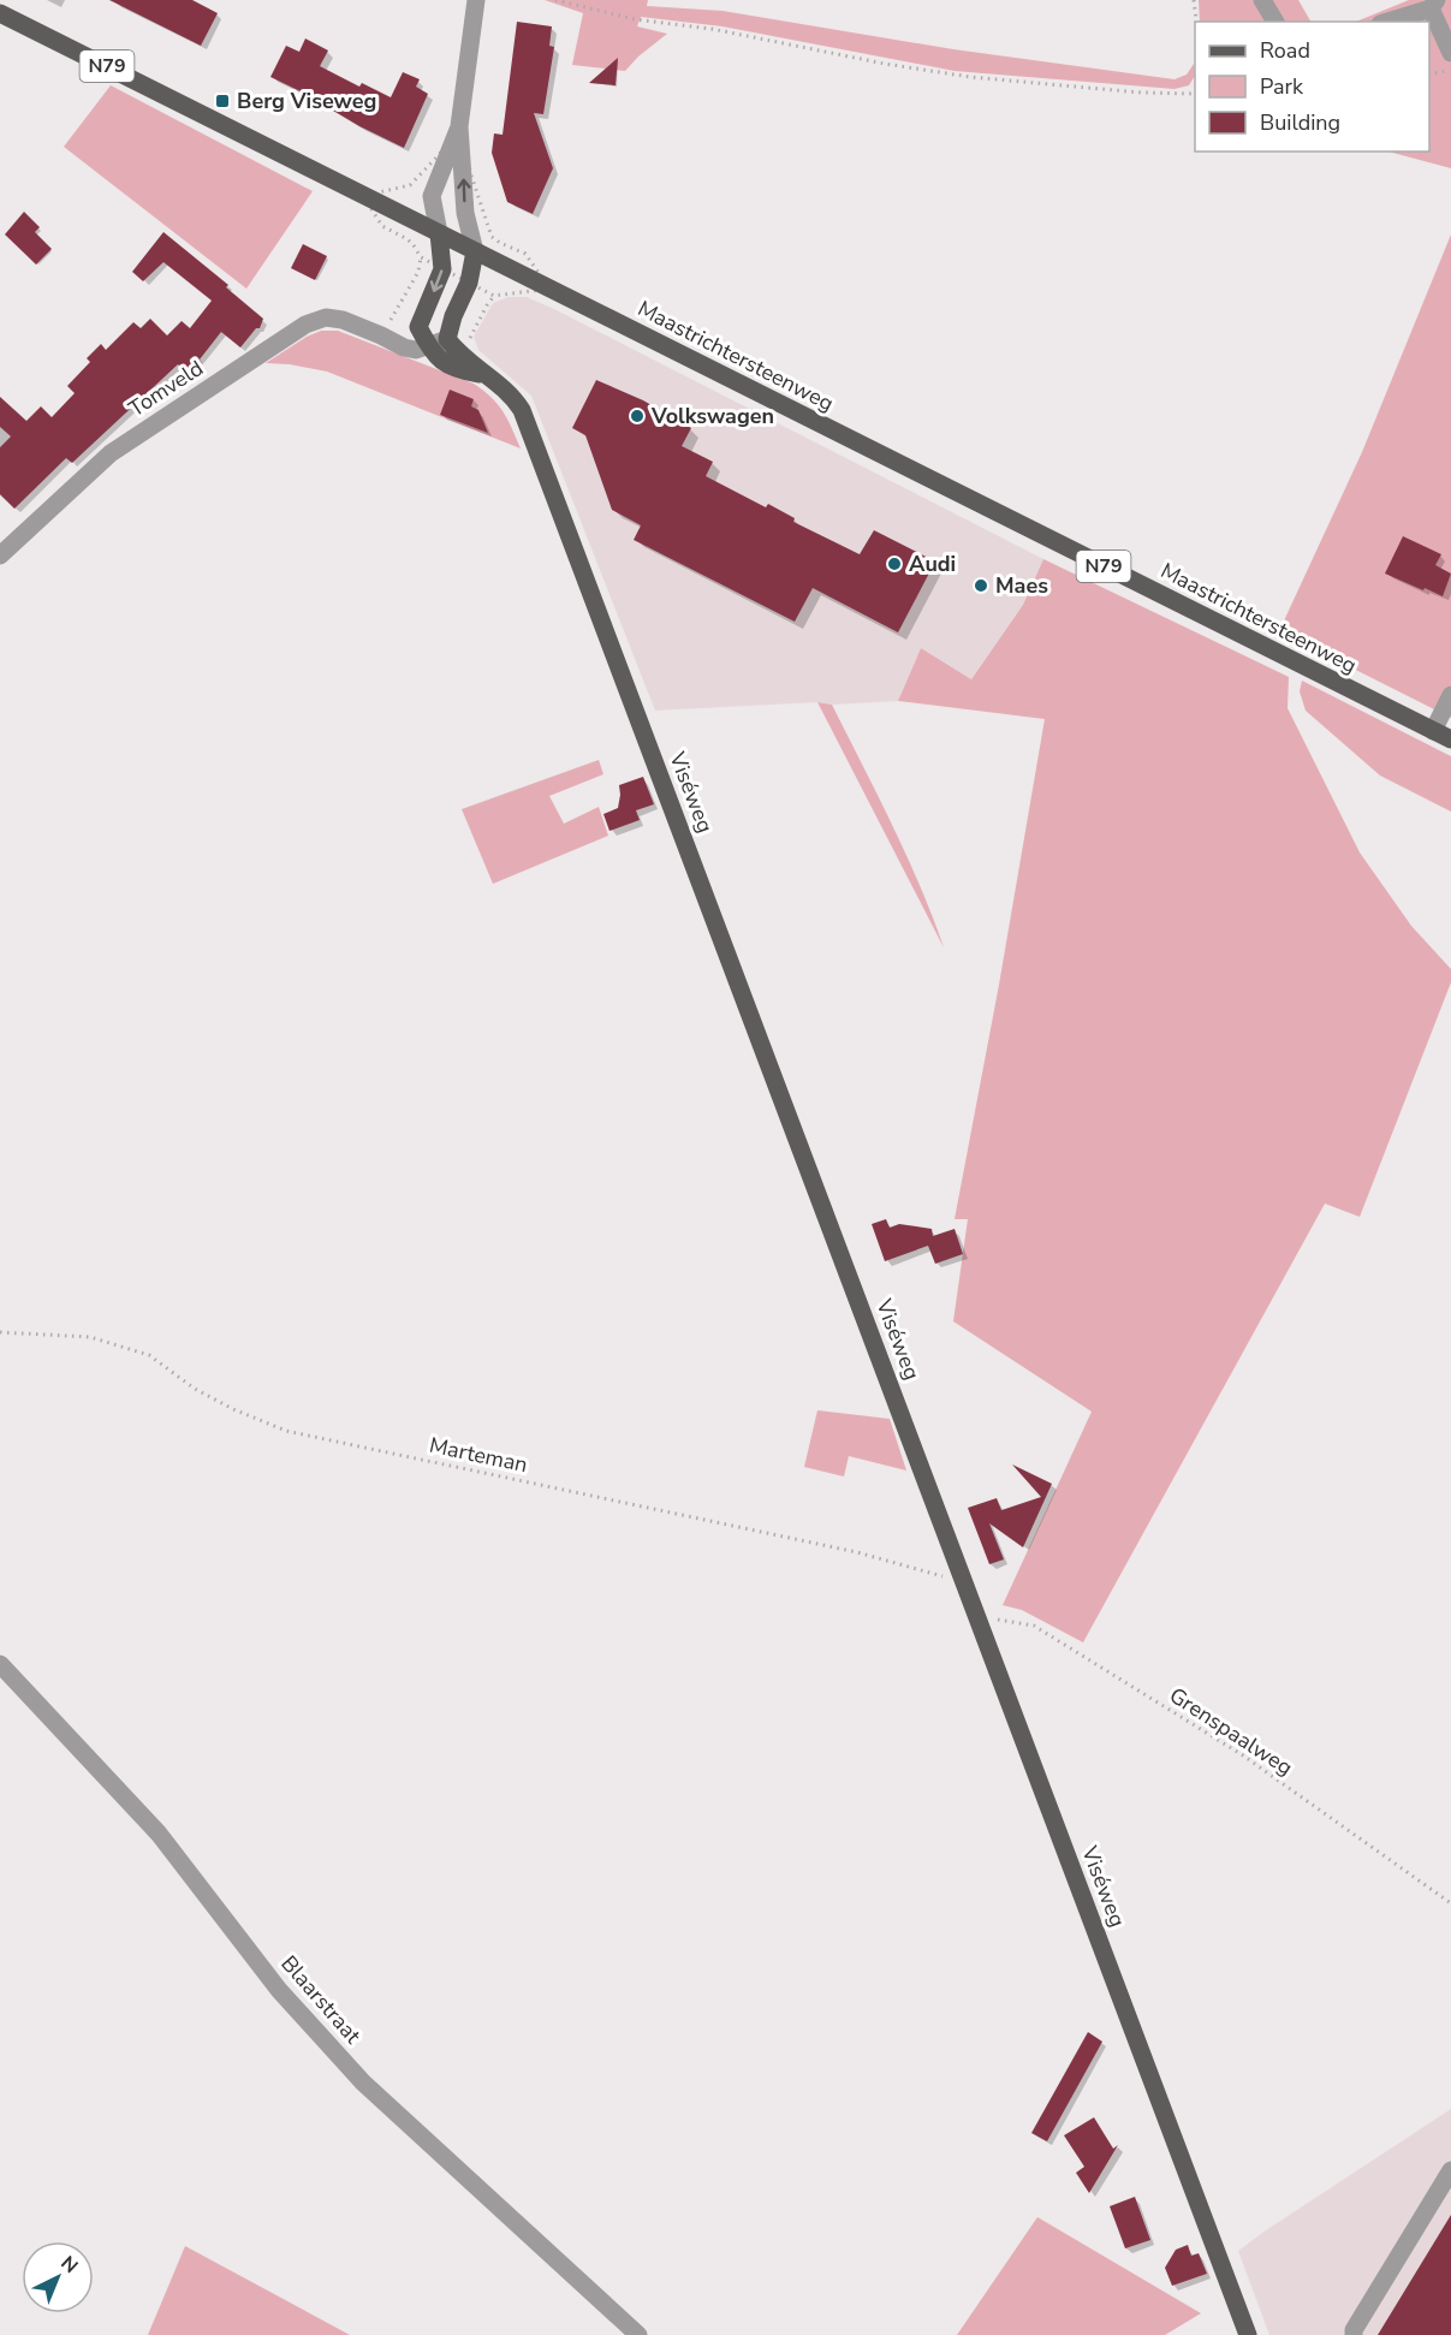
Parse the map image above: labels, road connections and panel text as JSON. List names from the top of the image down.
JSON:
{
  "streets": {
    "main road": ["N79", "Maastrichtersteenweg", "Viséweg"],
    "street": ["Tomveld", "Blaarstraat"],
    "path": ["Marteman", "Grenspaalweg"]
  },
  "crossings": [
    ["Tomveld", "Viséweg"],
    ["Viséweg", "Marteman"],
    ["Viséweg", "Grenspaalweg"]
  ],
  "places": {
    "transit": ["Berg Viseweg"],
    "other": ["Volkswagen", "Audi", "Maes"]
  },
  "legend": ["Road", "Park", "Building"],
  "north": "top right"
}
